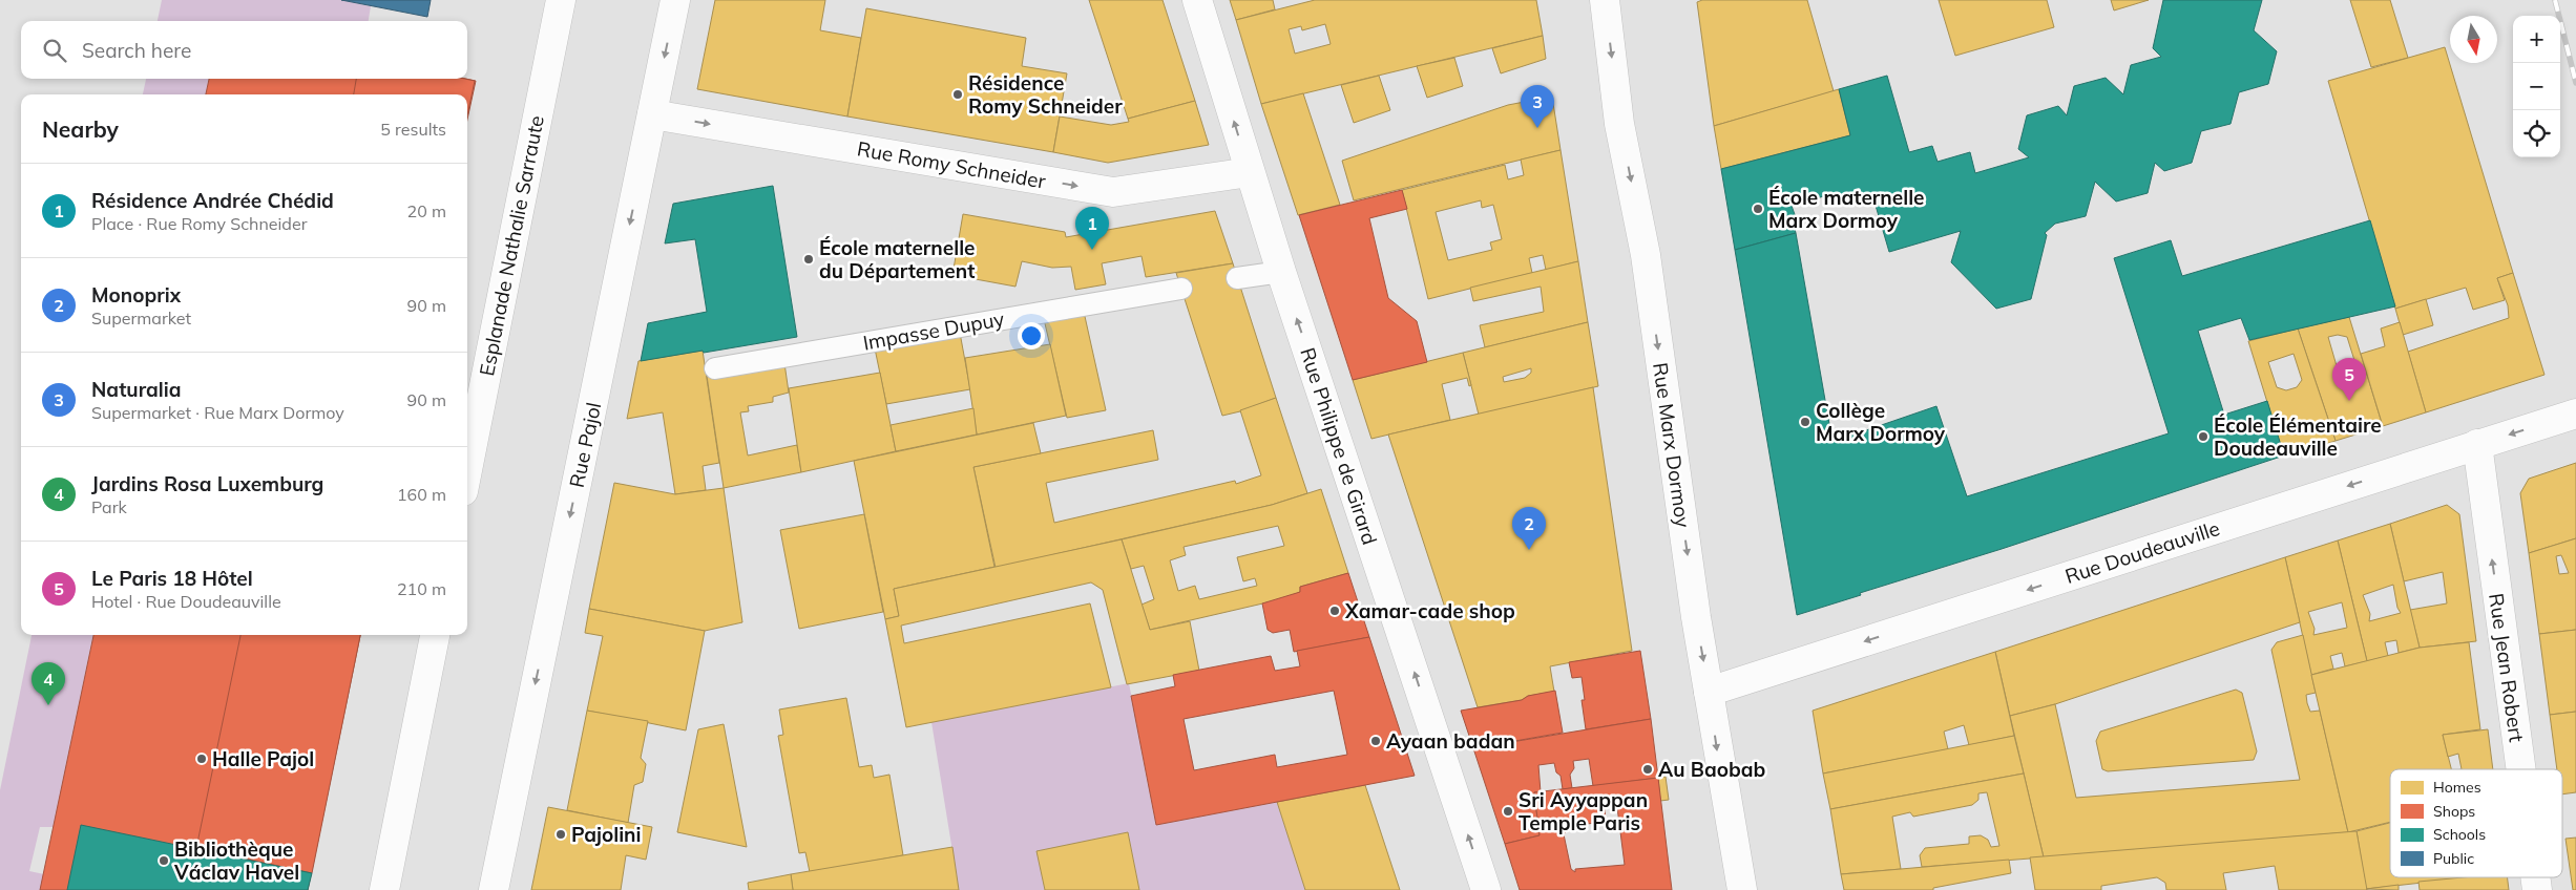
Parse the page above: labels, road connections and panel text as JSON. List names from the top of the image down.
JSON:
{
  "streets": {
    "street": [
      "Rue Romy Schneider",
      "Esplanade Nathalie Sarraute",
      "Rue Pajol",
      "Rue Marx Dormoy",
      "Rue Philippe de Girard",
      "Rue Doudeauville",
      "Rue Jean Robert"
    ],
    "lane": ["Impasse Dupuy"]
  },
  "crossings": [
    ["Rue Romy Schneider", "Rue Pajol"],
    ["Rue Romy Schneider", "Rue Philippe de Girard"],
    ["Rue Marx Dormoy", "Rue Doudeauville"],
    ["Rue Doudeauville", "Rue Jean Robert"]
  ],
  "one_way": [
    "Rue Romy Schneider",
    "Rue Pajol",
    "Rue Marx Dormoy",
    "Rue Philippe de Girard",
    "Rue Doudeauville",
    "Rue Jean Robert"
  ],
  "places": [
    "Résidence Romy Schneider",
    "École maternelle Marx Dormoy",
    "École maternelle du Département",
    "Collège Marx Dormoy",
    "École Élémentaire Doudeauville",
    "Xamar-cade shop",
    "Ayaan badan",
    "Halle Pajol",
    "Au Baobab",
    "Sri Ayyappan Temple Paris",
    "Pajolini",
    "Bibliothèque Václav Havel"
  ],
  "legend": [
    "Homes",
    "Shops",
    "Schools",
    "Public"
  ],
  "north": "bottom",
  "page": {
    "map_buttons": ["+", "−"],
    "search": "Search here",
    "pins": [
      "3",
      "1",
      "5",
      "2",
      "4"
    ],
    "heading": ["Nearby", "5 results"],
    "list": [
      {
        "mark": "1",
        "name": "Résidence Andrée Chédid",
        "note": "Place · Rue Romy Schneider",
        "value": "20 m"
      },
      {
        "mark": "2",
        "name": "Monoprix",
        "note": "Supermarket",
        "value": "90 m"
      },
      {
        "mark": "3",
        "name": "Naturalia",
        "note": "Supermarket · Rue Marx Dormoy",
        "value": "90 m"
      },
      {
        "mark": "4",
        "name": "Jardins Rosa Luxemburg",
        "note": "Park",
        "value": "160 m"
      },
      {
        "mark": "5",
        "name": "Le Paris 18 Hôtel",
        "note": "Hotel · Rue Doudeauville",
        "value": "210 m"
      }
    ]
  }
}
